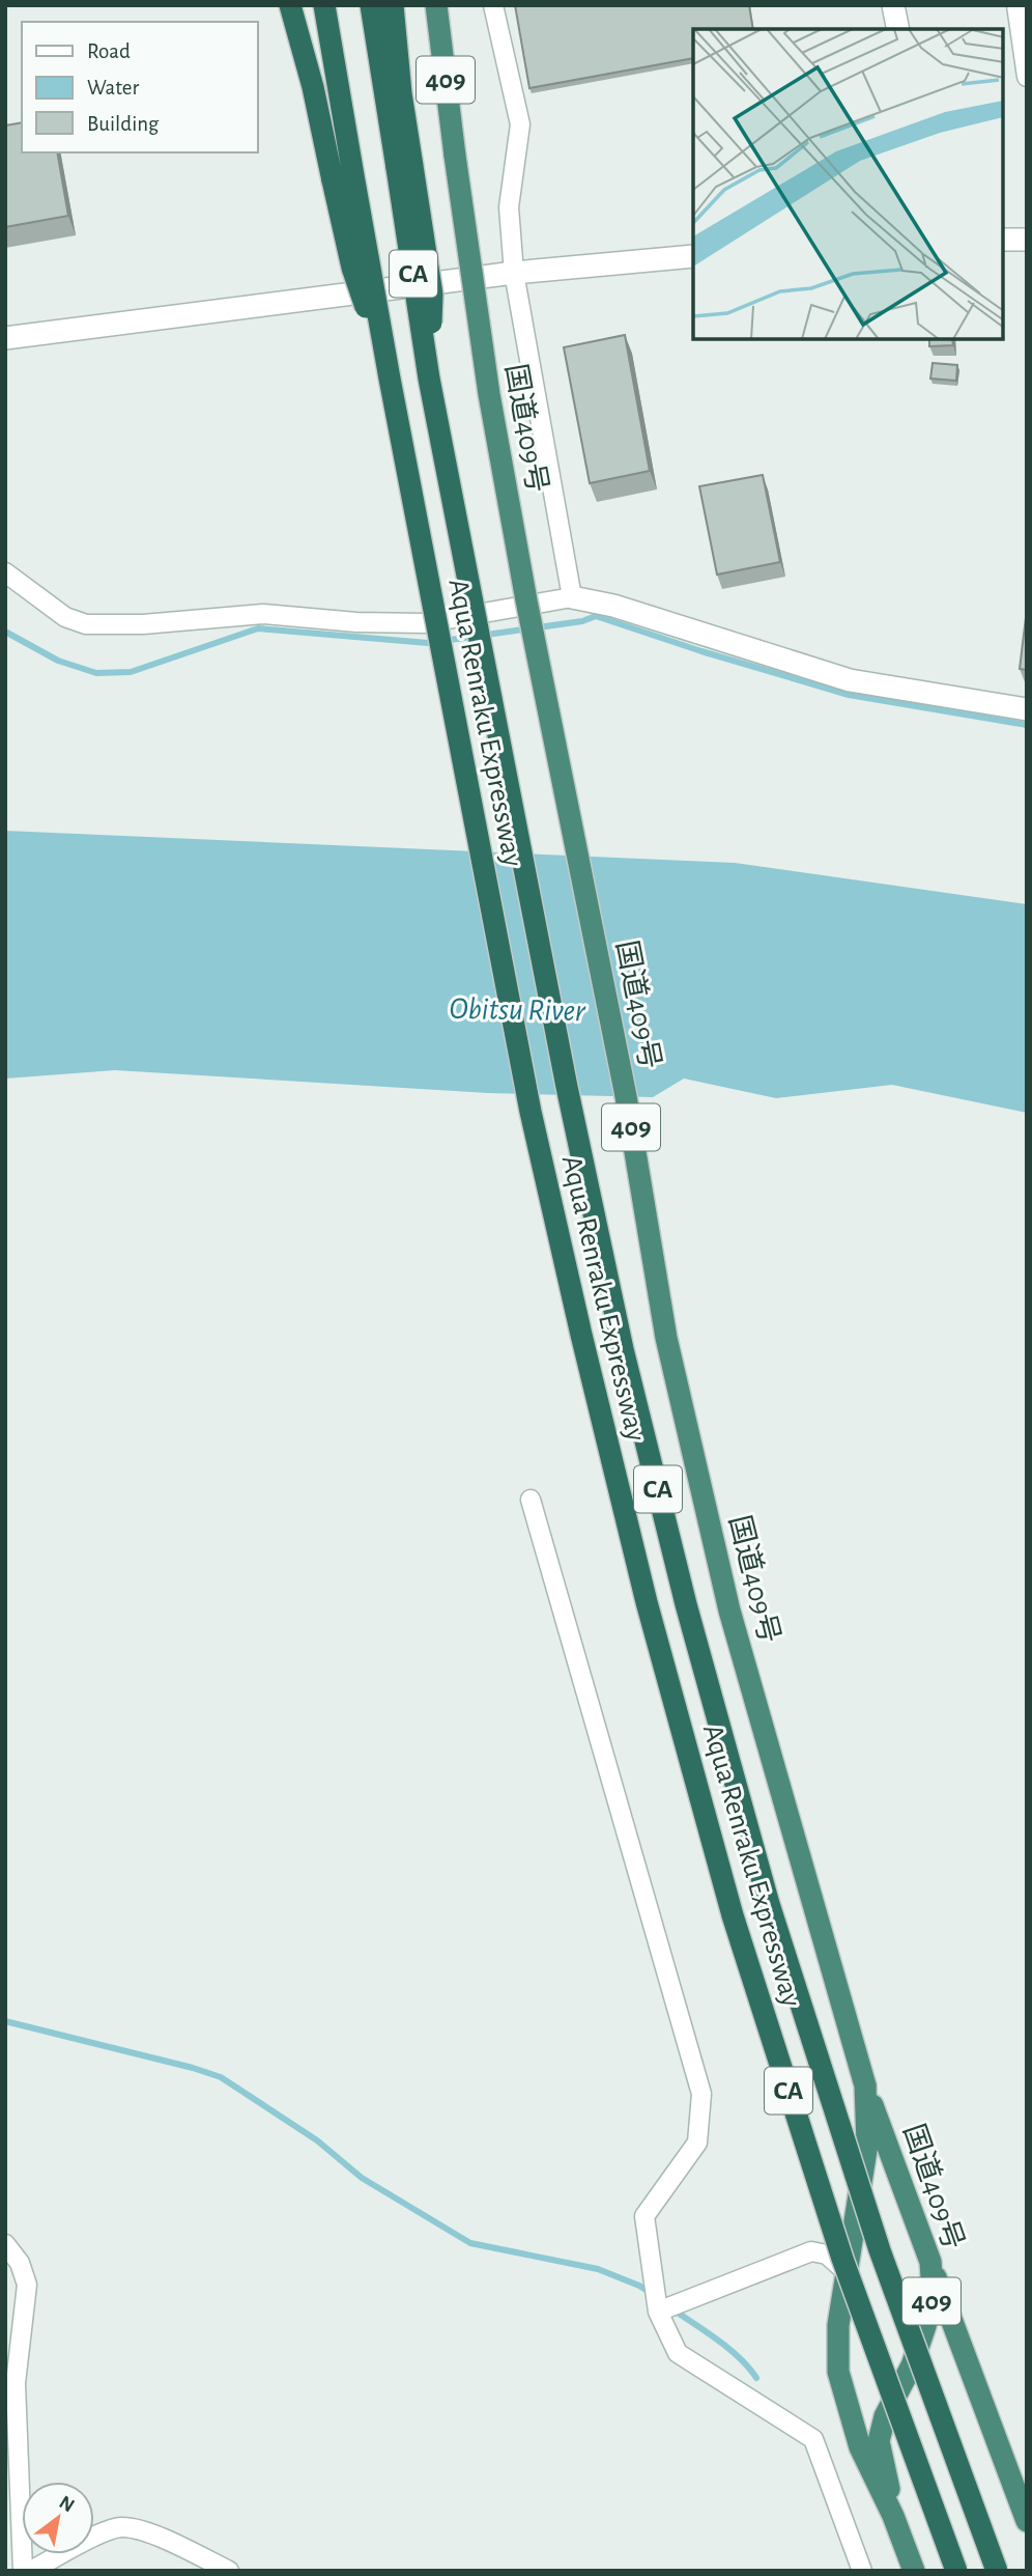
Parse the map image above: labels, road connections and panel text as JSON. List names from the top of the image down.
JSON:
{
  "streets": {
    "highway": [
      "409",
      "CA",
      "国道409号",
      "Aqua Renraku Expressway"
    ]
  },
  "water": ["Obitsu River"],
  "legend": ["Road", "Water", "Building"],
  "north": "top right"
}
